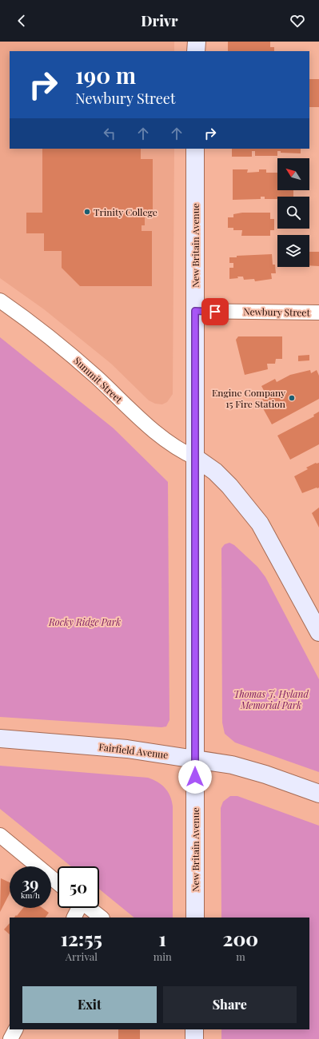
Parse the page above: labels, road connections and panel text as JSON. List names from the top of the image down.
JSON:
{
  "streets": {
    "main road": ["New Britain Avenue", "Fairfield Avenue"],
    "street": ["Newbury Street", "Summit Street"]
  },
  "crossings": [
    ["New Britain Avenue", "Newbury Street"],
    ["New Britain Avenue", "Summit Street"],
    ["New Britain Avenue", "Fairfield Avenue"]
  ],
  "parks": ["Rocky Ridge Park", "Thomas J. Hyland Memorial Park"],
  "places": ["Trinity College", "Engine Company 15 Fire Station"],
  "north": "top left",
  "page": {
    "header": "Drivr",
    "turn": ["190 m", "Newbury Street"],
    "speed": "39 km/h",
    "limit": "50",
    "eta": [
      "12:55",
      "Arrival",
      "1",
      "min",
      "200",
      "m"
    ],
    "buttons": ["Exit", "Share"]
  }
}
